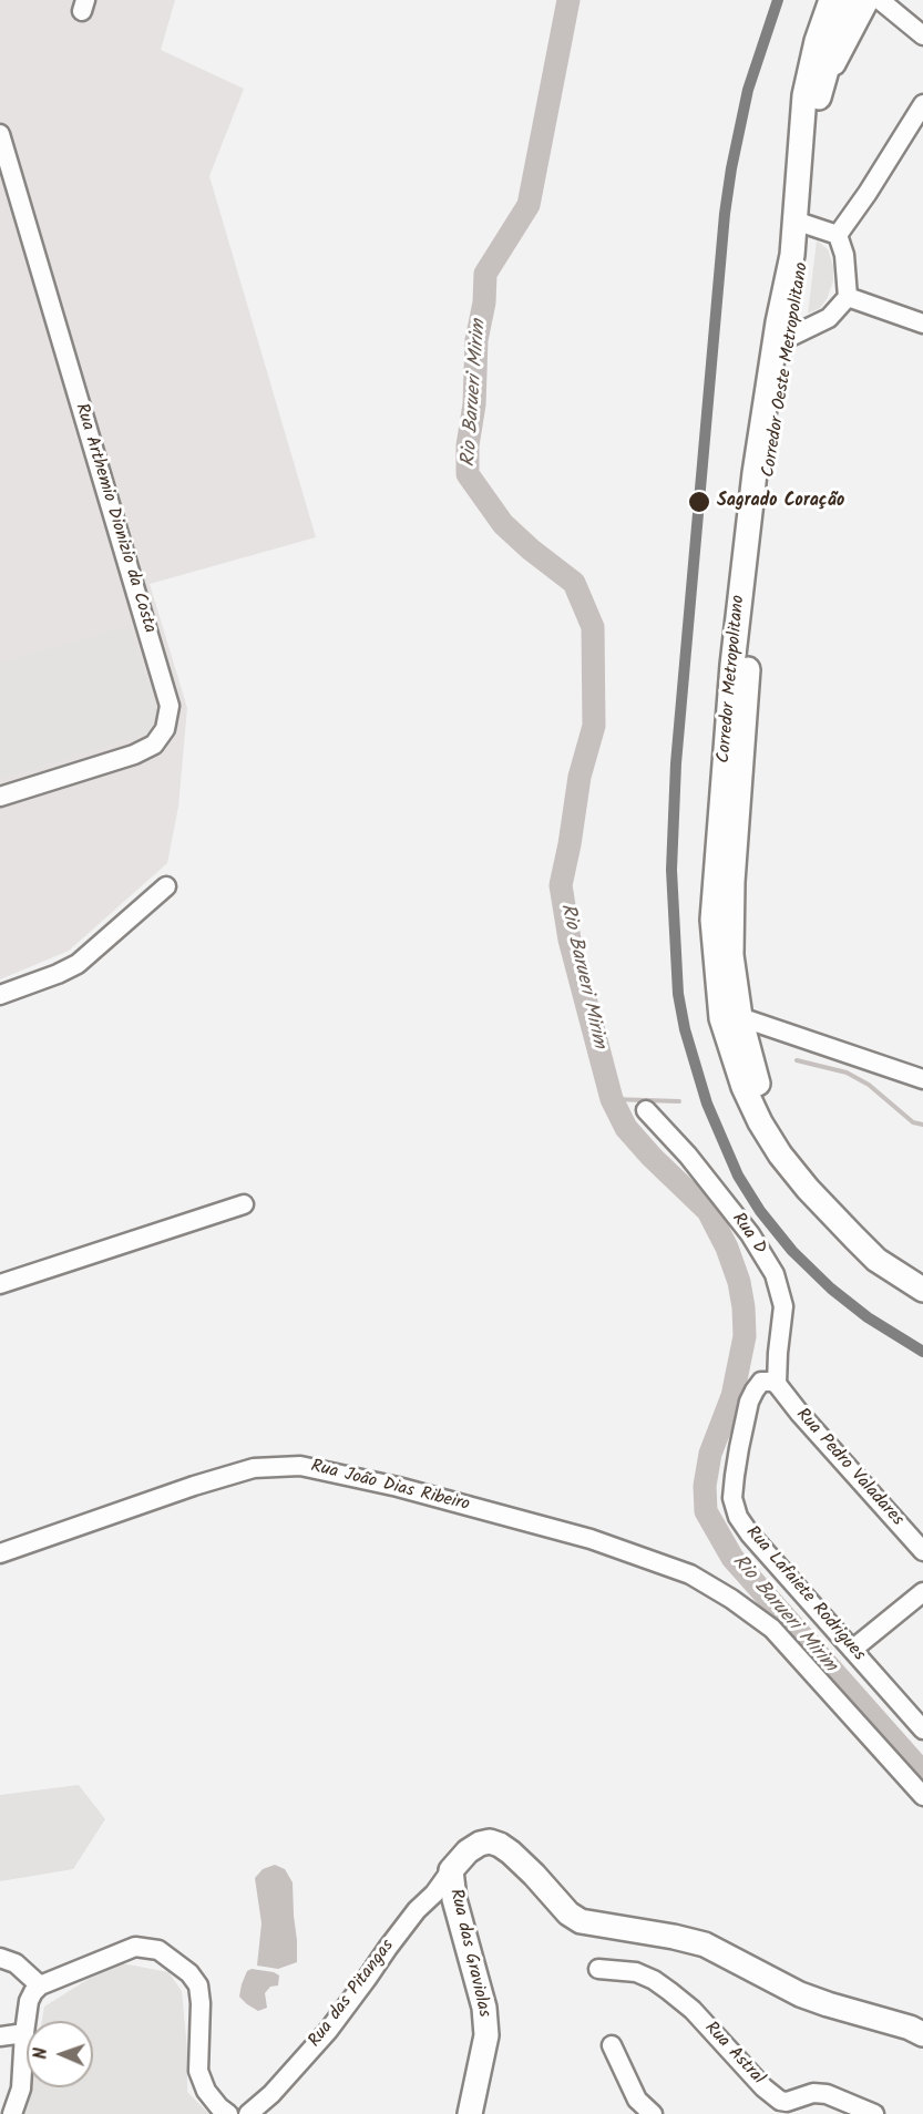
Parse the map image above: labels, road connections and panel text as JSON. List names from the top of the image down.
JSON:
{
  "streets": {
    "main road": ["Corredor Oeste Metropolitano", "Corredor Metropolitano", "Rua das Graviolas"],
    "street": [
      "Rua Arthemio Dionizio da Costa",
      "Rua D",
      "Rua Pedro Valadares",
      "Rua João Dias Ribeiro",
      "Rua Lafaiete Rodrigues",
      "Rua das Pitangas",
      "Rua Astral"
    ]
  },
  "crossings": [
    ["Corredor Oeste Metropolitano", "Corredor Metropolitano"],
    ["Rua D", "Rua Pedro Valadares"],
    ["Rua D", "Rua Lafaiete Rodrigues"],
    ["Rua Pedro Valadares", "Rua Lafaiete Rodrigues"],
    ["Rua das Graviolas", "Rua das Pitangas"]
  ],
  "water": ["Rio Barueri Mirim"],
  "places": ["Sagrado Coração"],
  "north": "left"
}
